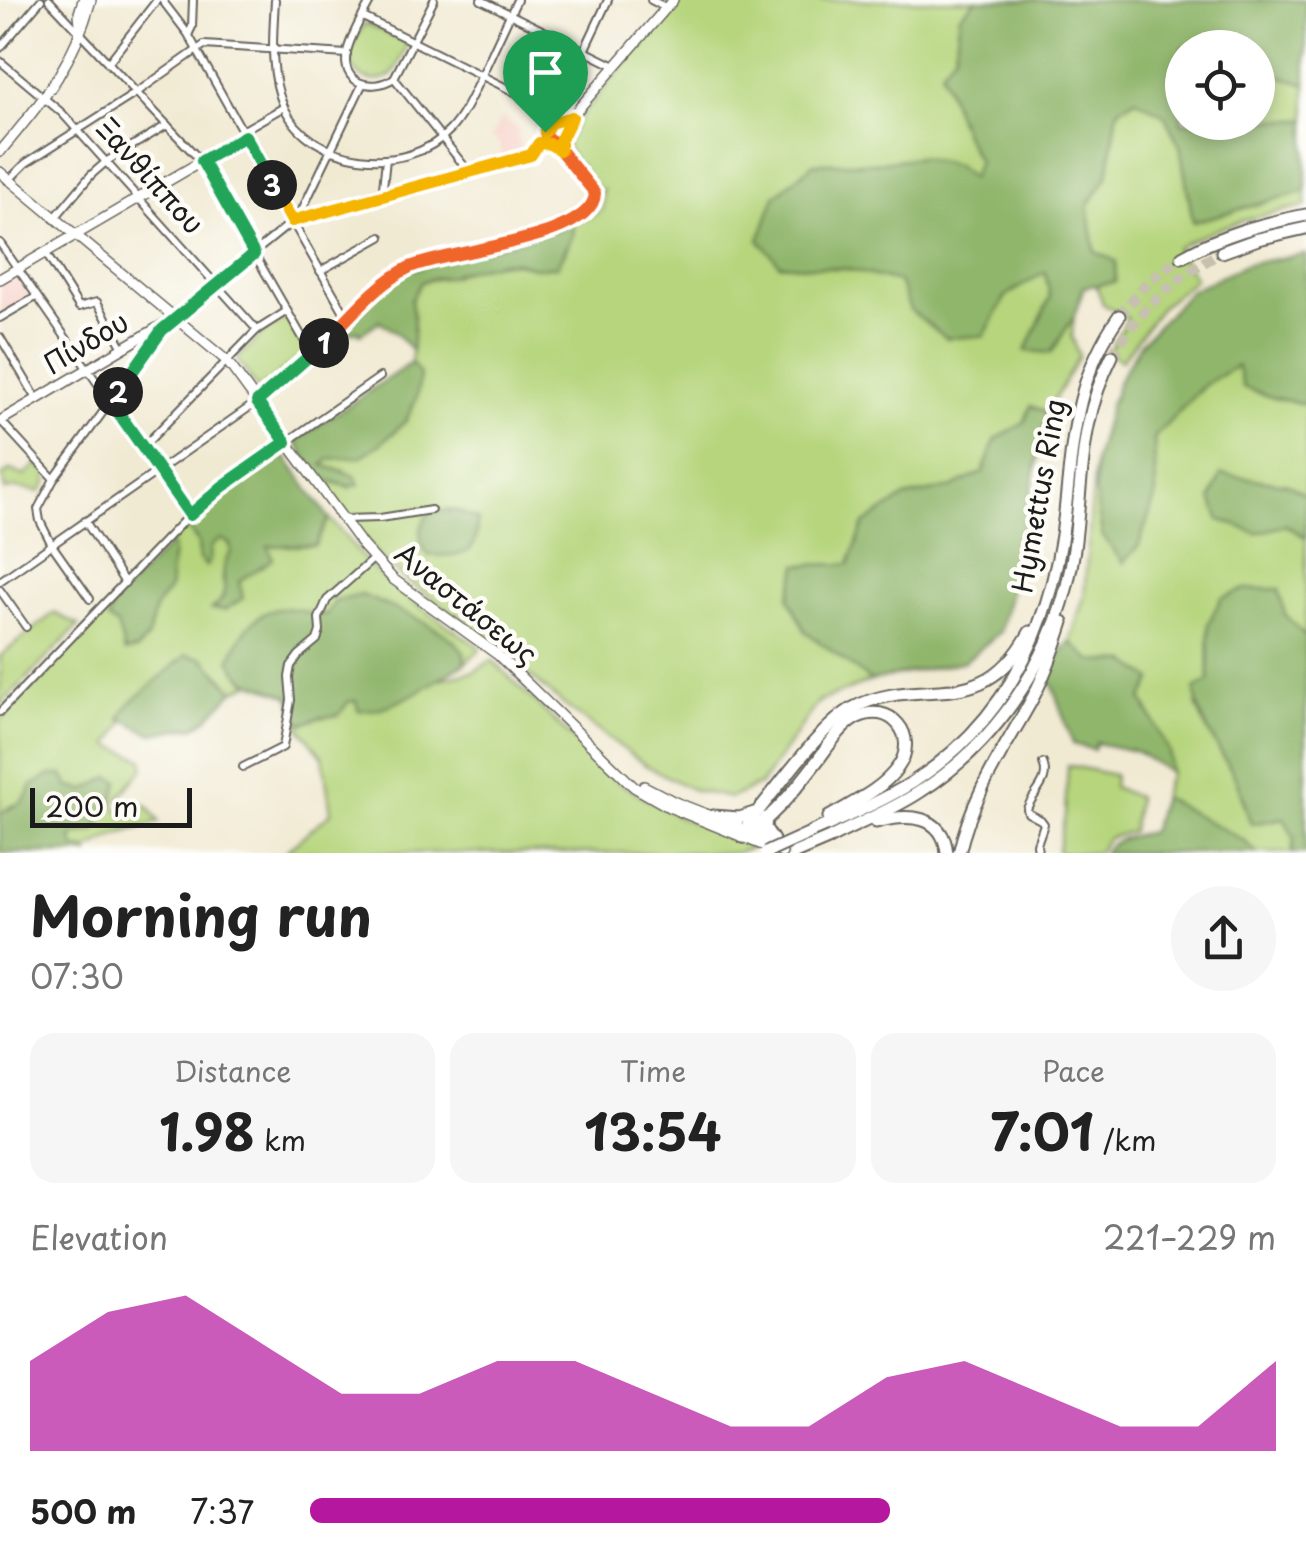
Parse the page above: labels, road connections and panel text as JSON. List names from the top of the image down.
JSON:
{
  "streets": {
    "highway": ["Hymettus Ring"],
    "street": ["Ξανθίππου", "Πίνδου", "Αναστάσεως"]
  },
  "crossings": [
    ["Ξανθίππου", "Πίνδου"],
    ["Πίνδου", "Αναστάσεως"]
  ],
  "scale_bar": "200 m",
  "page": {
    "pins": ["3", "1", "2"],
    "scale": "200 m",
    "heading": ["Morning run", "07:30"],
    "stats": [
      ["Distance", "1.98 km"],
      ["Time", "13:54"],
      ["Pace", "7:01 /km"]
    ],
    "chart": ["Elevation", "221–229 m"],
    "list": [
      {
        "name": "500 m",
        "note": "7:37"
      }
    ]
  }
}
